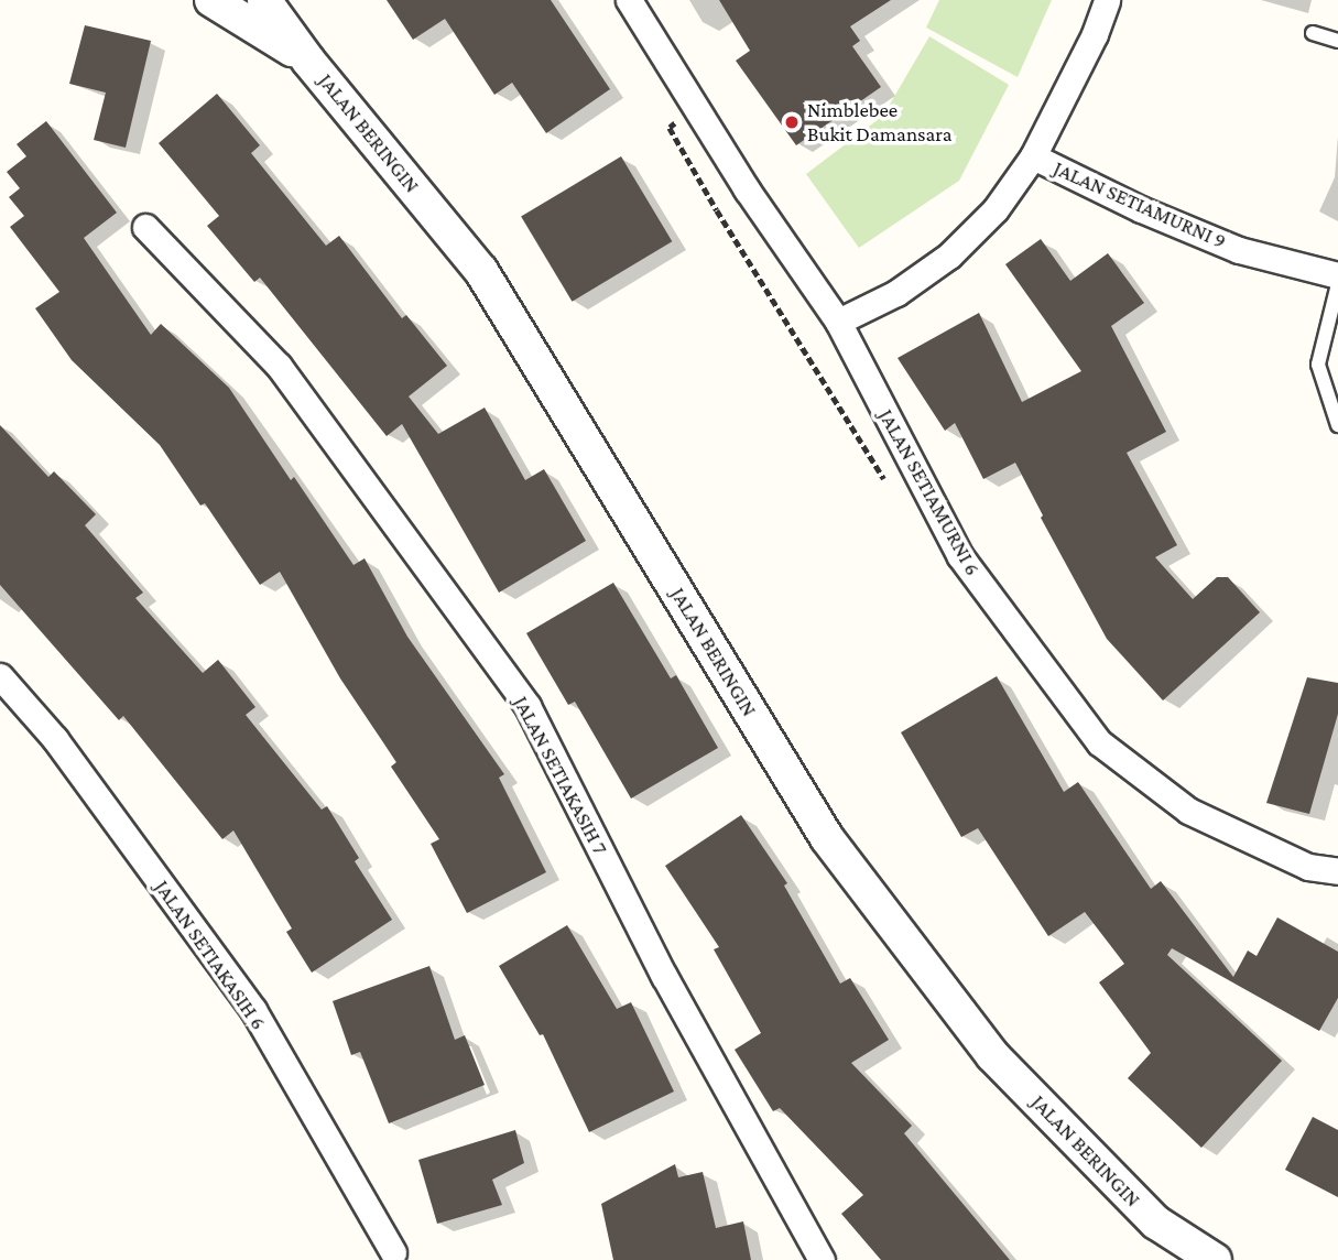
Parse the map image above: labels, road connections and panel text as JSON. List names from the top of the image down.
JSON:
{
  "streets": {
    "street": [
      "JALAN BERINGIN",
      "JALAN SETIAMURNI 9",
      "JALAN SETIAMURNI 6",
      "JALAN SETIAKASIH 7",
      "JALAN SETIAKASIH 6"
    ]
  },
  "places": ["Nimblebee Bukit Damansara"]
}
